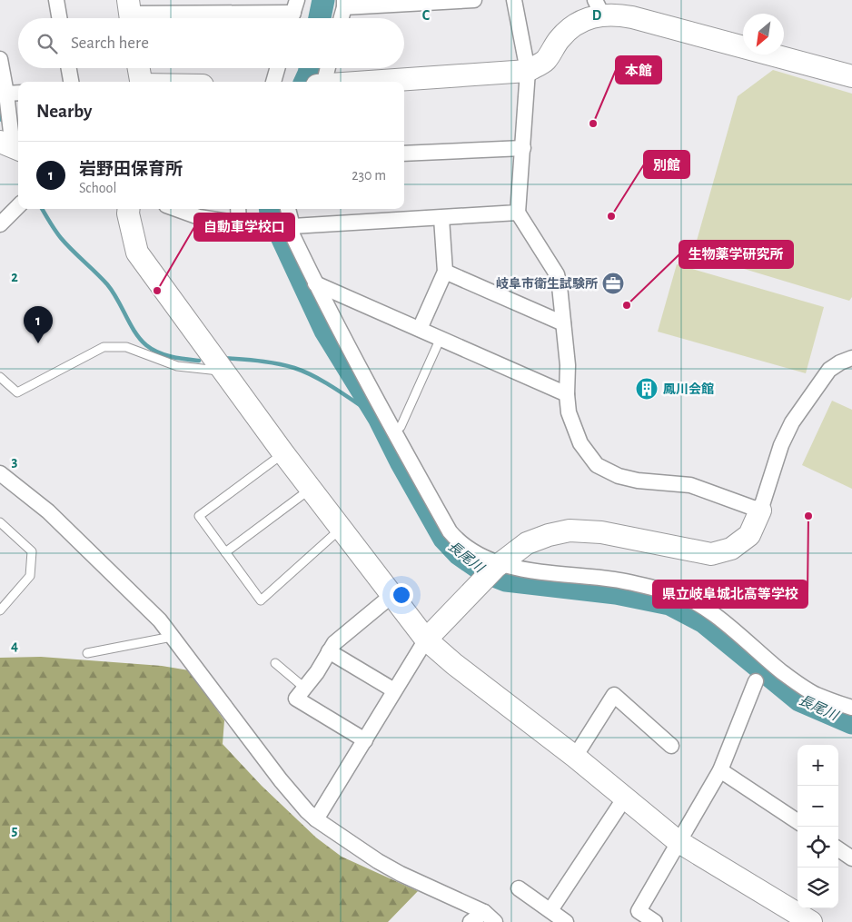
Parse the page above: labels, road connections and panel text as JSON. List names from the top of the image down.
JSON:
{
  "water": ["長尾川"],
  "places": {
    "other": [
      "本館",
      "別館",
      "自動車学校口",
      "生物薬学研究所",
      "県立岐阜城北高等学校"
    ],
    "office": ["岐阜市衛生試験所"],
    "building": ["鳳川会館"]
  },
  "north": "bottom left",
  "page": {
    "search": "Search here",
    "heading": "Nearby",
    "list": [
      {
        "mark": "1",
        "name": "岩野田保育所",
        "note": "School",
        "value": "230 m"
      }
    ],
    "pins": "1",
    "map_buttons": ["+", "−"]
  },
  "grid": {
    "columns": ["C", "D"],
    "rows": [
      "2",
      "3",
      "4",
      "5"
    ]
  }
}
